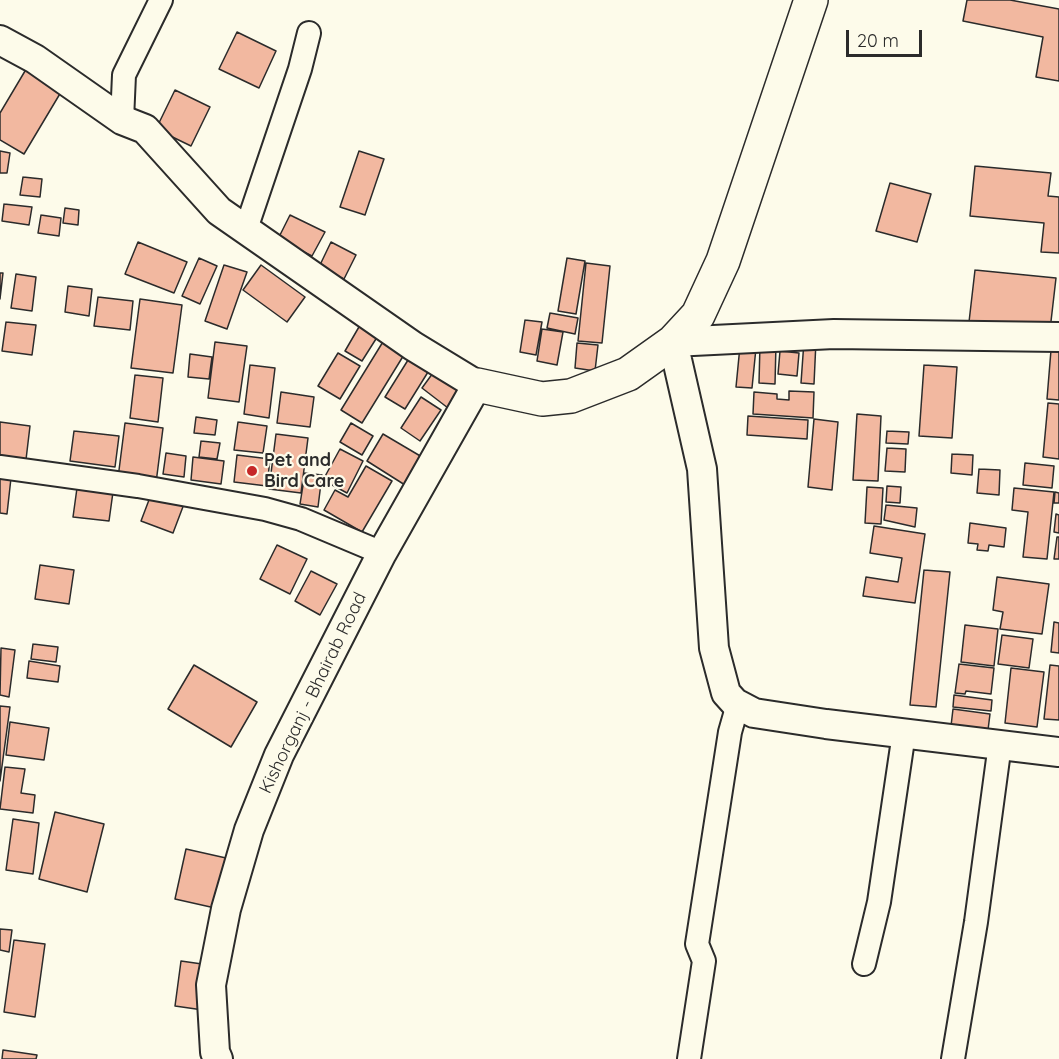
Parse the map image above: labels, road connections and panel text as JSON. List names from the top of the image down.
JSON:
{
  "streets": {
    "street": ["Kishorganj - Bhairab Road"]
  },
  "places": ["Pet and Bird Care"],
  "scale_bar": "20 m"
}
